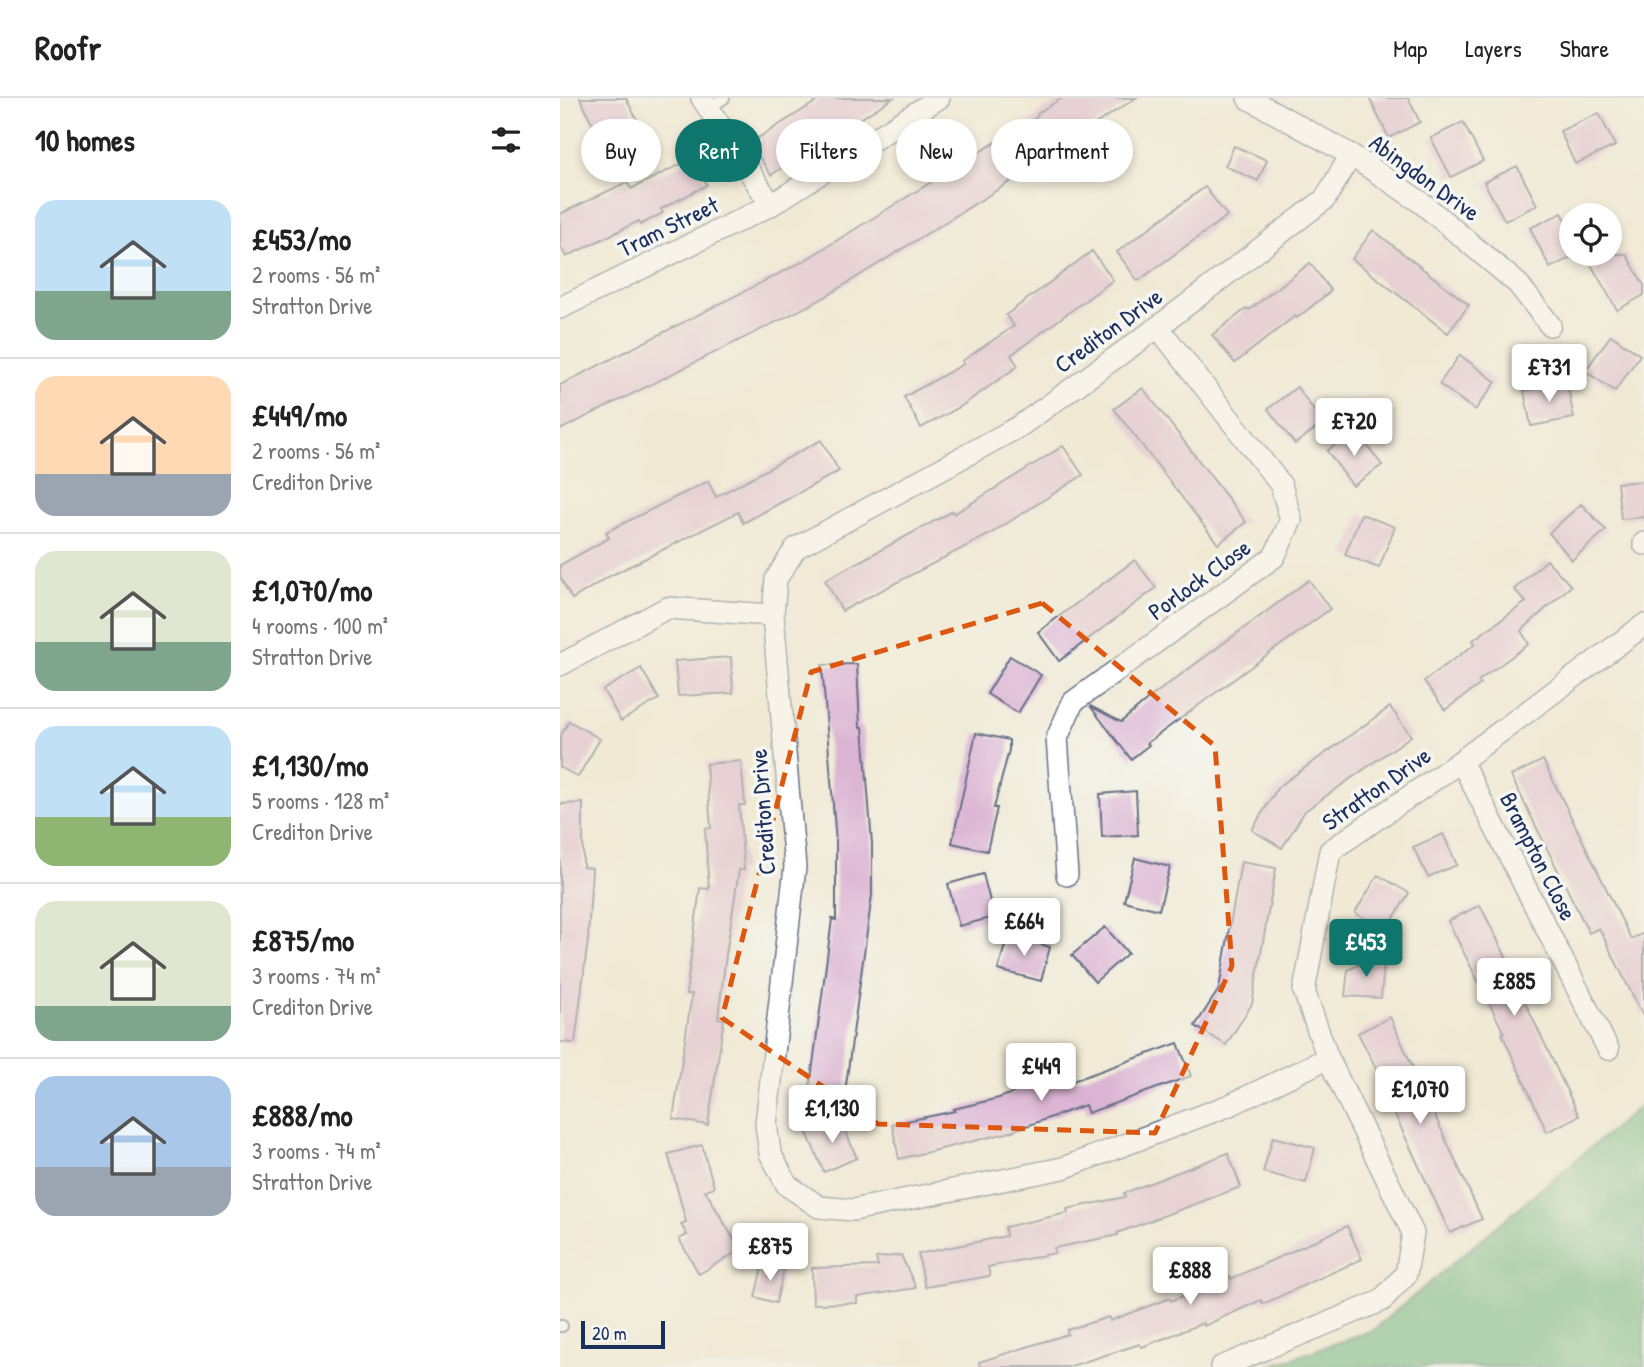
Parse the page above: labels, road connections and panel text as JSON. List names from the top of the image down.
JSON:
{
  "streets": {
    "street": [
      "Abingdon Drive",
      "Tram Street",
      "Crediton Drive",
      "Porlock Close",
      "Stratton Drive",
      "Brampton Close"
    ]
  },
  "crossings": [
    ["Abingdon Drive", "Crediton Drive"],
    ["Crediton Drive", "Porlock Close"],
    ["Crediton Drive", "Stratton Drive"],
    ["Stratton Drive", "Brampton Close"]
  ],
  "scale_bar": "20 m",
  "page": {
    "header": "Roofr",
    "nav": ["Map", "Layers", "Share"],
    "heading": "10 homes",
    "chip": [
      "Buy",
      "Rent",
      "Filters",
      "New",
      "Apartment"
    ],
    "list": [
      {
        "name": "£453/mo",
        "note": "2 rooms · 56 m² · Stratton Drive"
      },
      {
        "name": "£449/mo",
        "note": "2 rooms · 56 m² · Crediton Drive"
      },
      {
        "name": "£1,070/mo",
        "note": "4 rooms · 100 m² · Stratton Drive"
      },
      {
        "name": "£1,130/mo",
        "note": "5 rooms · 128 m² · Crediton Drive"
      },
      {
        "name": "£875/mo",
        "note": "3 rooms · 74 m² · Crediton Drive"
      },
      {
        "name": "£888/mo",
        "note": "3 rooms · 74 m² · Stratton Drive"
      }
    ],
    "price": [
      "£731",
      "£720",
      "£664",
      "£453",
      "£885",
      "£449",
      "£1,070",
      "£1,130",
      "£875",
      "£888"
    ],
    "scale": "20 m"
  }
}
